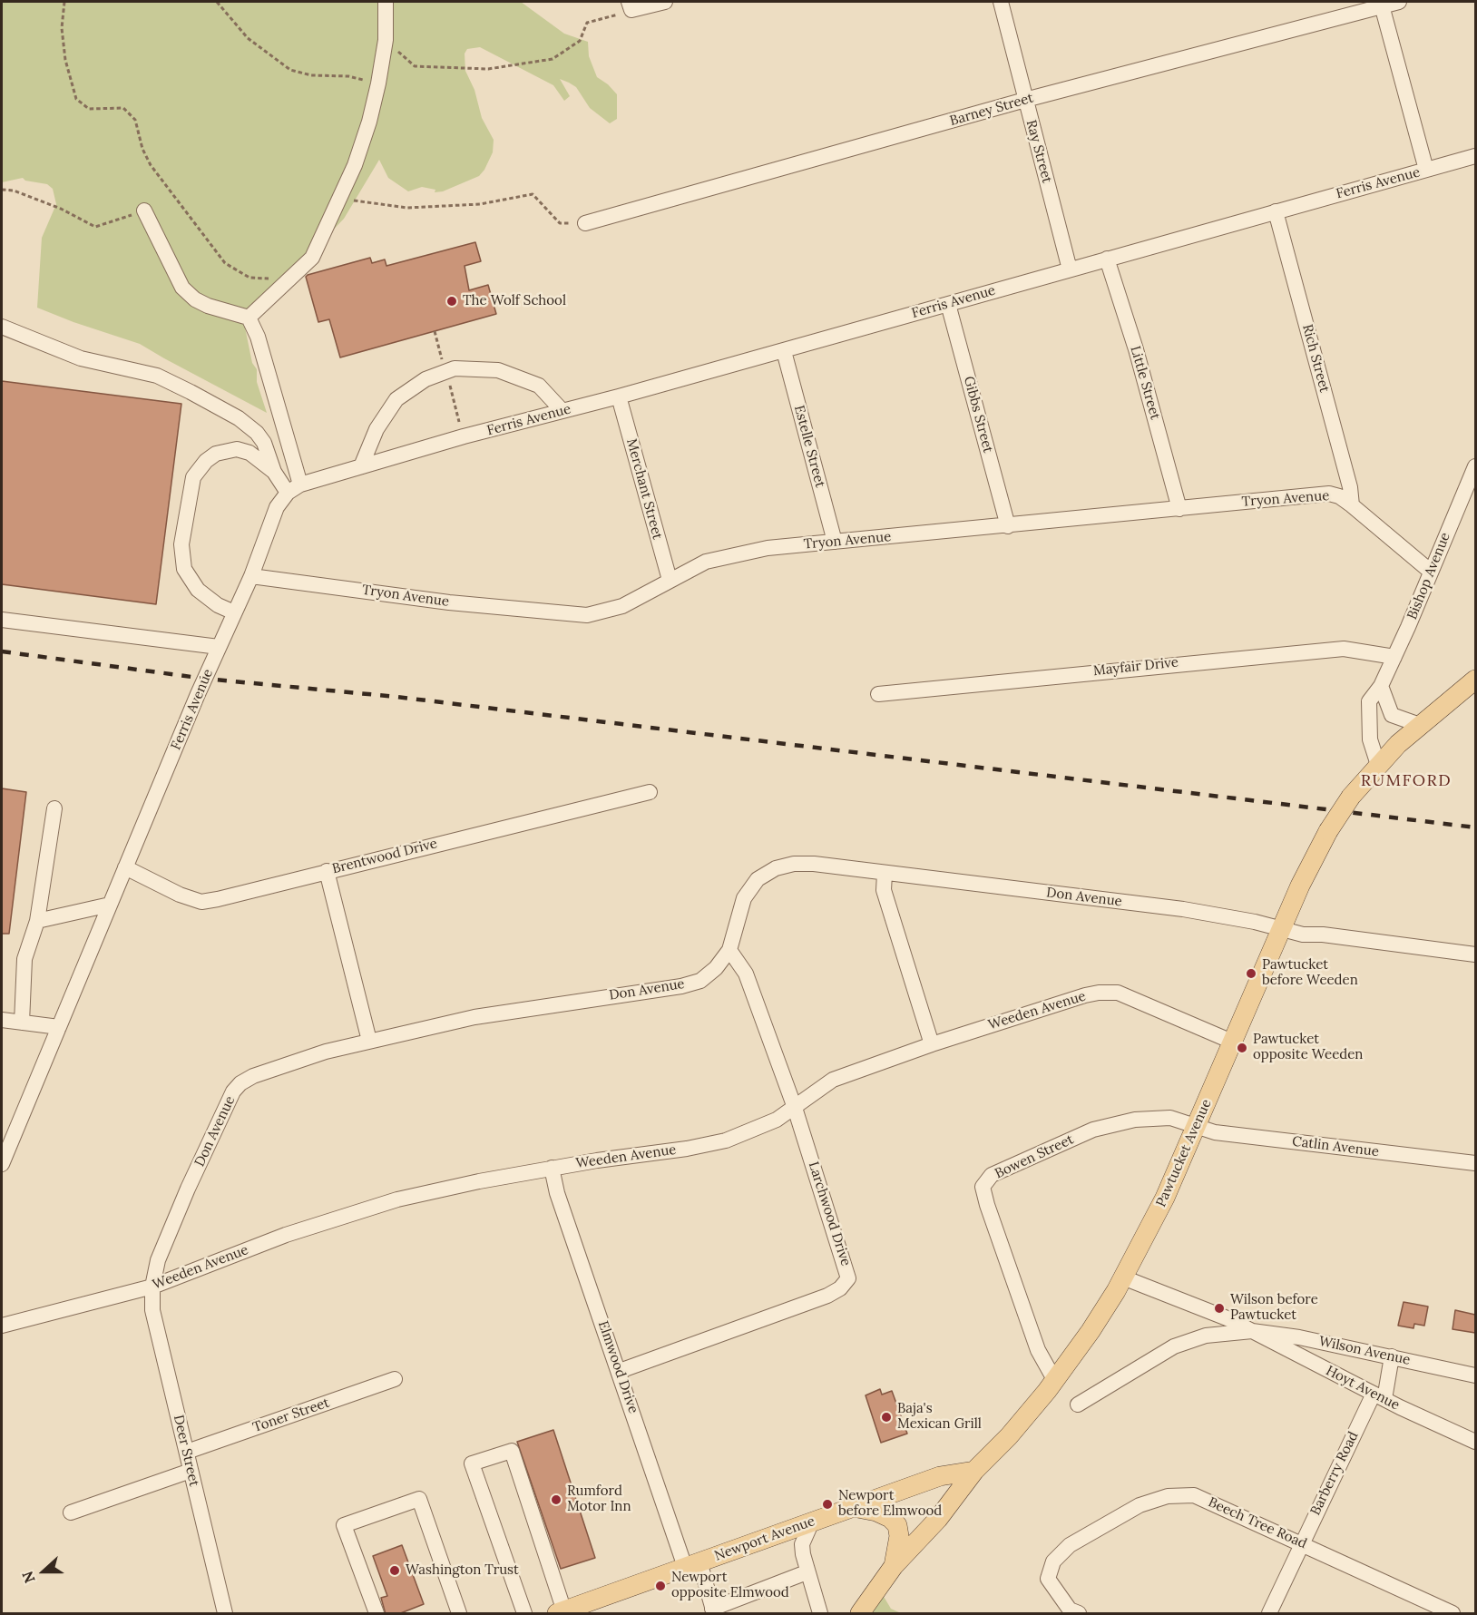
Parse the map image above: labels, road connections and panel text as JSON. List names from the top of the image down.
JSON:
{
  "streets": {
    "main road": ["Pawtucket Avenue", "Newport Avenue"],
    "street": [
      "Barney Street",
      "Ray Street",
      "Ferris Avenue",
      "Rich Street",
      "Little Street",
      "Gibbs Street",
      "Estelle Street",
      "Merchant Street",
      "Tryon Avenue",
      "Bishop Avenue",
      "Mayfair Drive",
      "Brentwood Drive",
      "Don Avenue",
      "Weeden Avenue",
      "Catlin Avenue",
      "Bowen Street",
      "Larchwood Drive",
      "Wilson Avenue",
      "Elmwood Drive",
      "Hoyt Avenue",
      "Toner Street",
      "Deer Street",
      "Barberry Road",
      "Beech Tree Road"
    ]
  },
  "crossings": [
    ["Barney Street", "Ray Street"],
    ["Ray Street", "Ferris Avenue"],
    ["Ferris Avenue", "Rich Street"],
    ["Ferris Avenue", "Little Street"],
    ["Ferris Avenue", "Gibbs Street"],
    ["Ferris Avenue", "Estelle Street"],
    ["Ferris Avenue", "Merchant Street"],
    ["Ferris Avenue", "Tryon Avenue"],
    ["Ferris Avenue", "Brentwood Drive"],
    ["Rich Street", "Tryon Avenue"],
    ["Little Street", "Tryon Avenue"],
    ["Gibbs Street", "Tryon Avenue"],
    ["Estelle Street", "Tryon Avenue"],
    ["Merchant Street", "Tryon Avenue"],
    ["Tryon Avenue", "Bishop Avenue"],
    ["Bishop Avenue", "Mayfair Drive"],
    ["Bishop Avenue", "Pawtucket Avenue"],
    ["Don Avenue", "Weeden Avenue"],
    ["Don Avenue", "Pawtucket Avenue"],
    ["Don Avenue", "Larchwood Drive"],
    ["Don Avenue", "Deer Street"],
    ["Weeden Avenue", "Pawtucket Avenue"],
    ["Weeden Avenue", "Larchwood Drive"],
    ["Weeden Avenue", "Elmwood Drive"],
    ["Weeden Avenue", "Deer Street"],
    ["Catlin Avenue", "Pawtucket Avenue"],
    ["Catlin Avenue", "Bowen Street"],
    ["Pawtucket Avenue", "Bowen Street"],
    ["Pawtucket Avenue", "Hoyt Avenue"],
    ["Pawtucket Avenue", "Newport Avenue"],
    ["Larchwood Drive", "Elmwood Drive"],
    ["Wilson Avenue", "Hoyt Avenue"],
    ["Wilson Avenue", "Barberry Road"],
    ["Elmwood Drive", "Newport Avenue"],
    ["Hoyt Avenue", "Barberry Road"],
    ["Toner Street", "Deer Street"],
    ["Barberry Road", "Beech Tree Road"]
  ],
  "districts": ["RUMFORD"],
  "places": [
    "The Wolf School",
    "Pawtucket before Weeden",
    "Pawtucket opposite Weeden",
    "Wilson before Pawtucket",
    "Baja's Mexican Grill",
    "Rumford Motor Inn",
    "Newport before Elmwood",
    "Washington Trust",
    "Newport opposite Elmwood"
  ],
  "north": "left"
}
